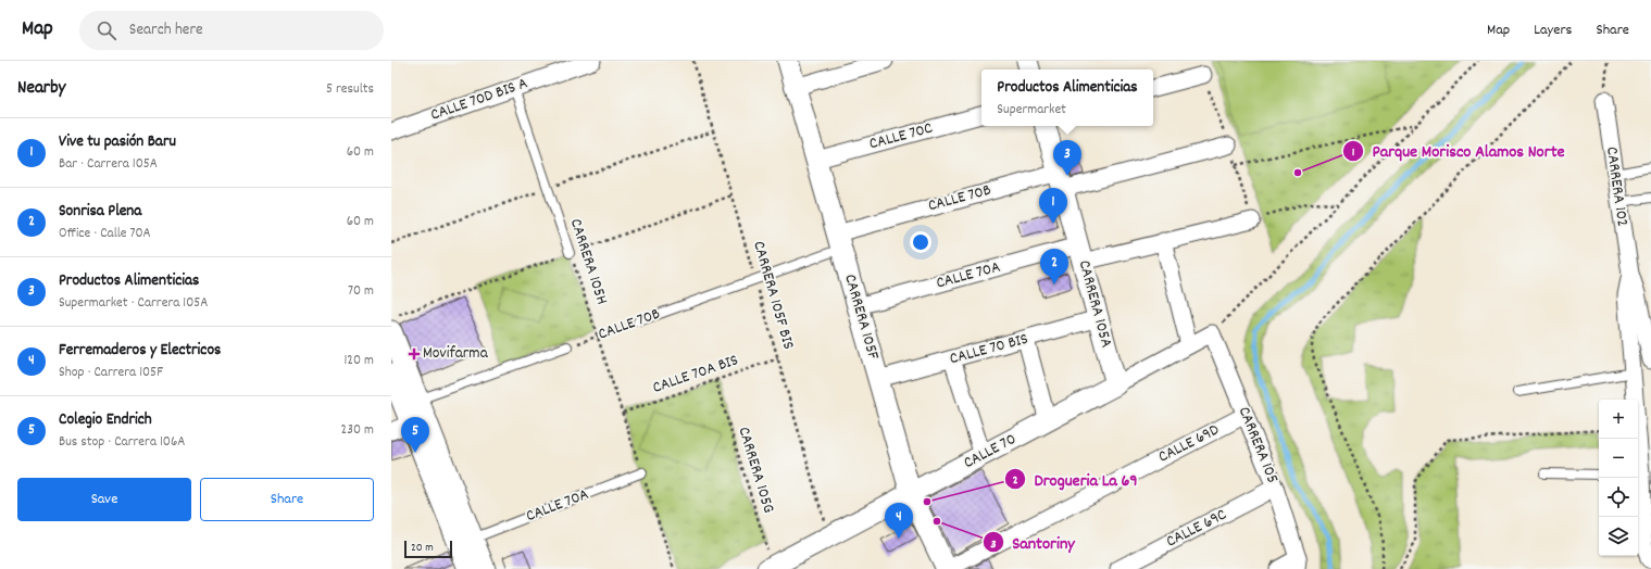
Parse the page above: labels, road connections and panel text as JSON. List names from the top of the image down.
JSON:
{
  "streets": {
    "street": [
      "CALLE 70D BIS A",
      "CALLE 70C",
      "CARRERA 102",
      "CALLE 70B",
      "CALLE 70A",
      "CARRERA 105A",
      "CARRERA 105F",
      "CALLE 70 BIS",
      "CALLE 69D",
      "CARRERA 105",
      "CALLE 70",
      "CALLE 69C"
    ],
    "lane": ["CARRERA 105H"],
    "path": ["CARRERA 105F BIS", "CALLE 70A BIS", "CARRERA 105G"]
  },
  "crossings": [
    ["CALLE 70D BIS A", "CARRERA 105H"],
    ["CALLE 70C", "CARRERA 105F"],
    ["CALLE 70B", "CARRERA 105H"],
    ["CALLE 70B", "CARRERA 105F BIS"],
    ["CALLE 70B", "CARRERA 105A"],
    ["CALLE 70B", "CARRERA 105F"],
    ["CARRERA 105H", "CALLE 70A"],
    ["CARRERA 105H", "CALLE 70A BIS"],
    ["CALLE 70A", "CARRERA 105A"],
    ["CALLE 70A", "CARRERA 105F"],
    ["CARRERA 105F BIS", "CALLE 70A BIS"],
    ["CARRERA 105F BIS", "CALLE 70"],
    ["CARRERA 105A", "CALLE 70 BIS"],
    ["CARRERA 105A", "CALLE 70"],
    ["CARRERA 105F", "CALLE 70 BIS"],
    ["CARRERA 105F", "CALLE 69D"],
    ["CARRERA 105F", "CALLE 70"],
    ["CALLE 70A BIS", "CARRERA 105G"],
    ["CALLE 69D", "CARRERA 105"],
    ["CARRERA 105", "CALLE 70"],
    ["CARRERA 105", "CALLE 69C"],
    ["CALLE 70", "CARRERA 105G"]
  ],
  "places": {
    "other": ["Parque Morisco Alamos Norte", "Drogueria La 69", "Santoriny"],
    "health": ["Movifarma"]
  },
  "scale_bar": "20 m",
  "page": {
    "header": "Map",
    "search": "Search here",
    "nav": ["Map", "Layers", "Share"],
    "heading": ["Nearby", "5 results"],
    "popup": ["Productos Alimenticias", "Supermarket"],
    "list": [
      {
        "mark": "1",
        "name": "Vive tu pasión Baru",
        "note": "Bar · Carrera 105A",
        "value": "60 m"
      },
      {
        "mark": "2",
        "name": "Sonrisa Plena",
        "note": "Office · Calle 70A",
        "value": "60 m"
      },
      {
        "mark": "3",
        "name": "Productos Alimenticias",
        "note": "Supermarket · Carrera 105A",
        "value": "70 m"
      },
      {
        "mark": "4",
        "name": "Ferremaderos y Electricos",
        "note": "Shop · Carrera 105F",
        "value": "120 m"
      },
      {
        "mark": "5",
        "name": "Colegio Endrich",
        "note": "Bus stop · Carrera 106A",
        "value": "230 m"
      }
    ],
    "pins": [
      "3",
      "1",
      "2",
      "5",
      "4"
    ],
    "map_buttons": ["+", "−"],
    "buttons": ["Save", "Share"],
    "scale": "20 m"
  }
}
